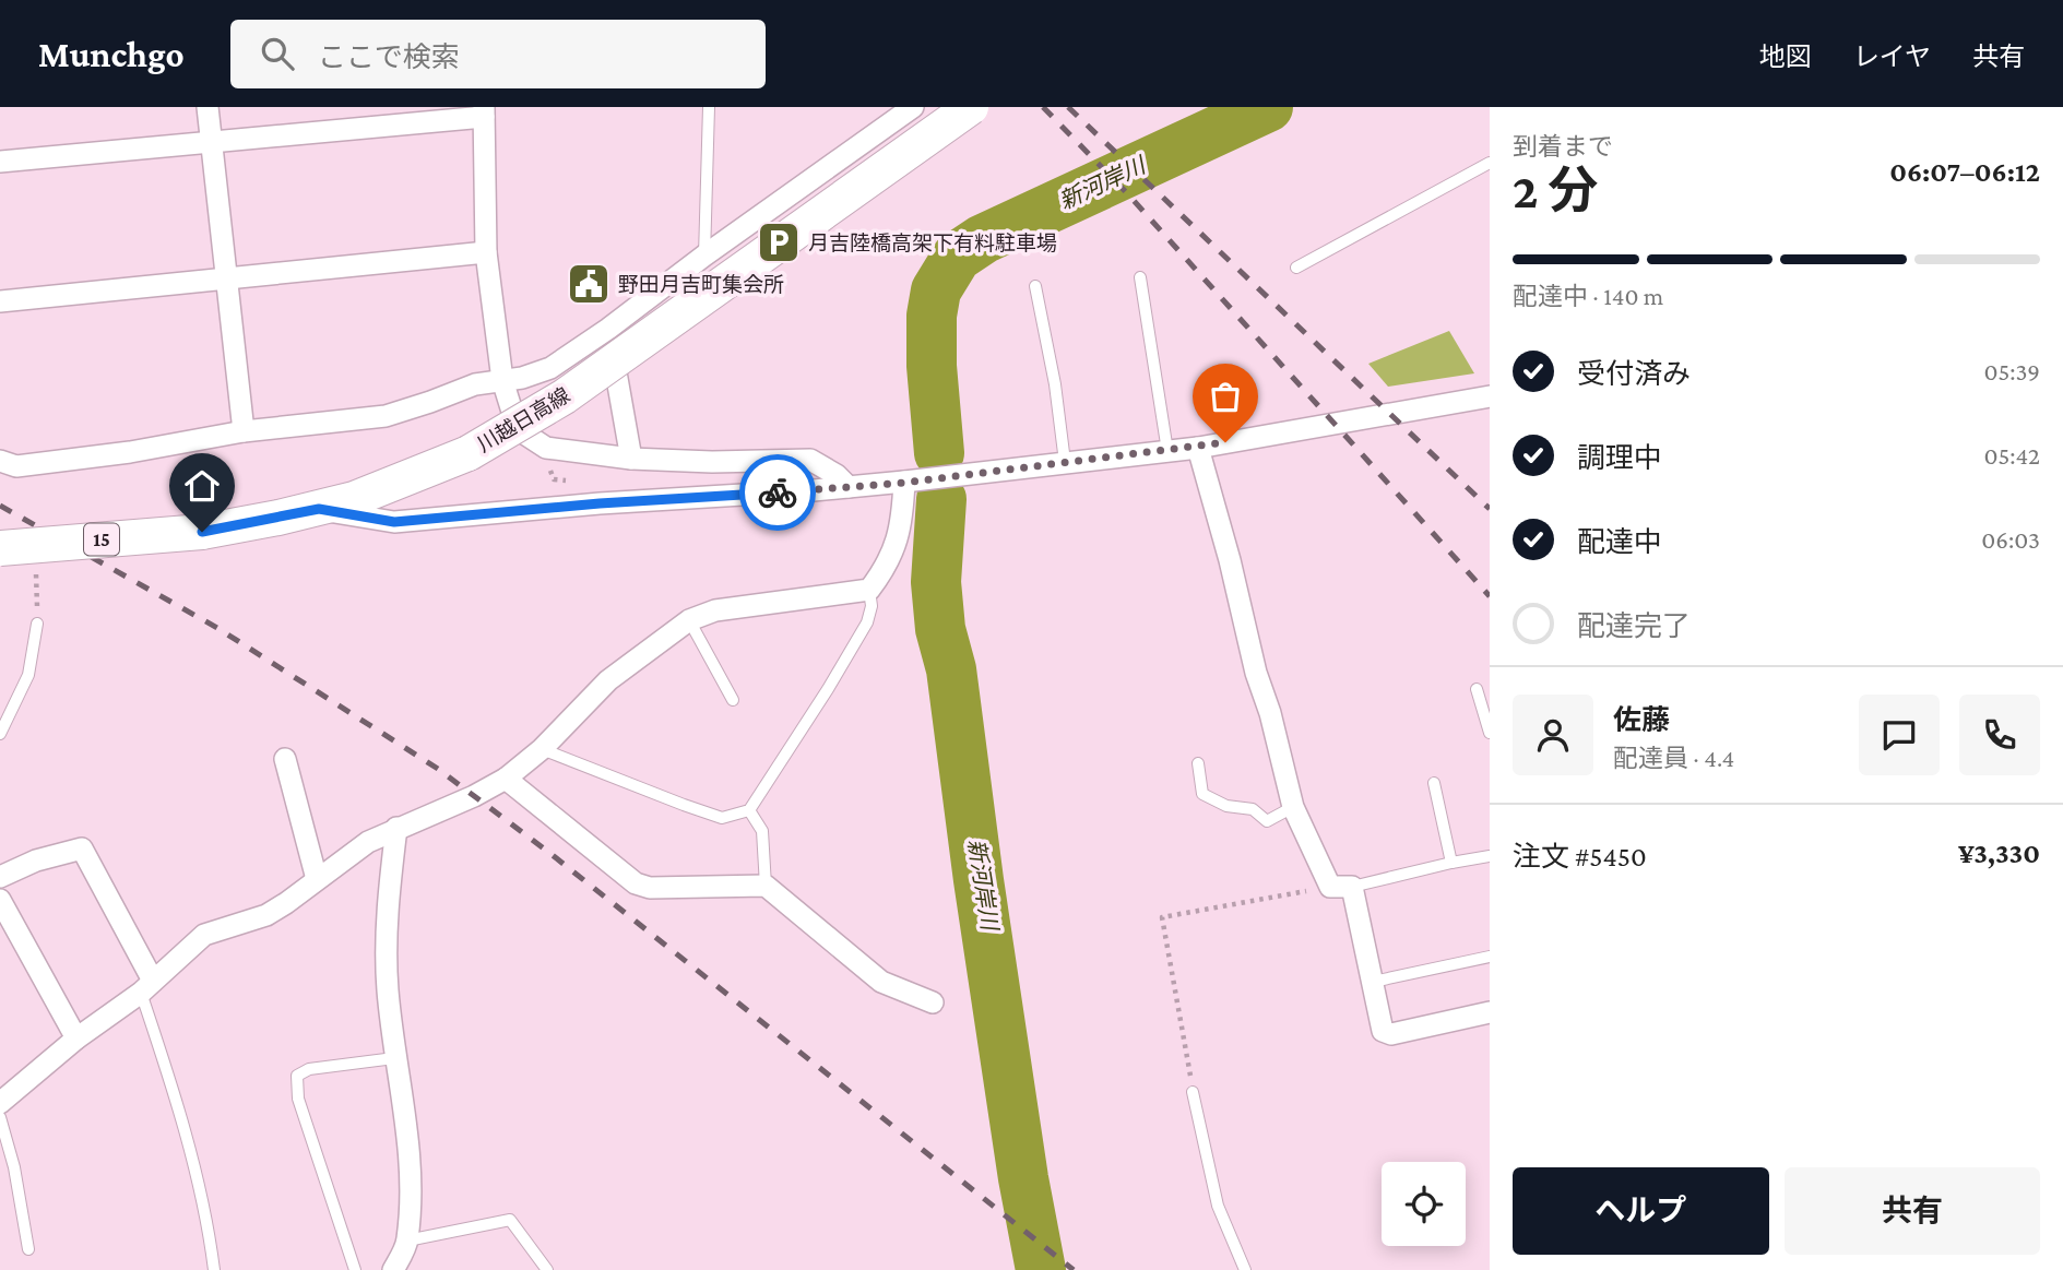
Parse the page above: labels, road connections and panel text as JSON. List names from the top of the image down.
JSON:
{
  "streets": {
    "main road": ["川越日高線", "15"]
  },
  "water": ["新河岸川"],
  "places": {
    "parking": ["月吉陸橋高架下有料駐車場"],
    "public building": ["野田月吉町集会所"]
  },
  "page": {
    "header": "Munchgo",
    "search": "ここで検索",
    "nav": ["地図", "レイヤ", "共有"],
    "heading": ["2 分", "到着まで", "06:07–06:12"],
    "panel": [
      "佐藤",
      "配達員 · 4.4",
      "注文 #5450",
      "¥3,330"
    ],
    "bar": "配達中 · 140 m",
    "list": [
      ["受付済み", "05:39"],
      ["調理中", "05:42"],
      ["配達中", "06:03"],
      "配達完了"
    ],
    "buttons": ["ヘルプ", "共有"]
  }
}
